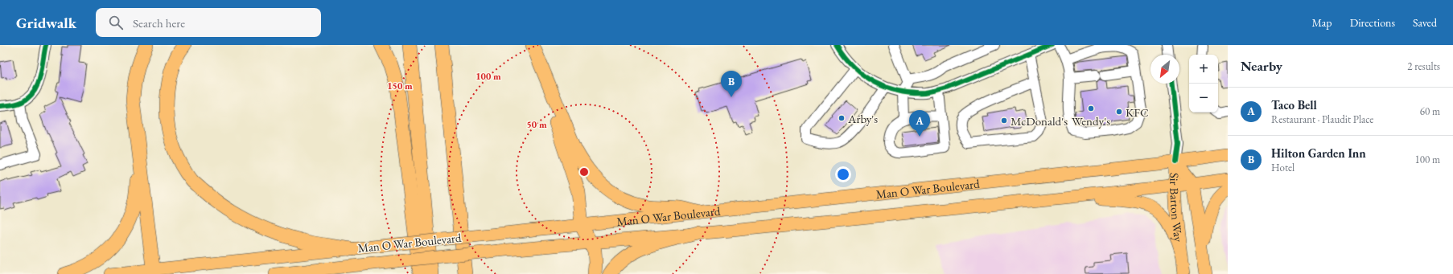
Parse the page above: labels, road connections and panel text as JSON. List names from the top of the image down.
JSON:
{
  "streets": {
    "main road": ["Man O War Boulevard", "Sir Barton Way"]
  },
  "crossings": [
    ["Man O War Boulevard", "Sir Barton Way"]
  ],
  "places": [
    "Wendy's",
    "KFC",
    "Arby's",
    "McDonald's"
  ],
  "north": "bottom left",
  "page": {
    "header": "Gridwalk",
    "search": "Search here",
    "nav": ["Map", "Directions", "Saved"],
    "heading": ["Nearby", "2 results"],
    "map_buttons": ["+", "−"],
    "pins": ["B", "A"],
    "list": [
      {
        "mark": "A",
        "name": "Taco Bell",
        "note": "Restaurant · Plaudit Place",
        "value": "60 m"
      },
      {
        "mark": "B",
        "name": "Hilton Garden Inn",
        "note": "Hotel",
        "value": "100 m"
      }
    ]
  },
  "rings": ["100 m", "150 m", "50 m"]
}
